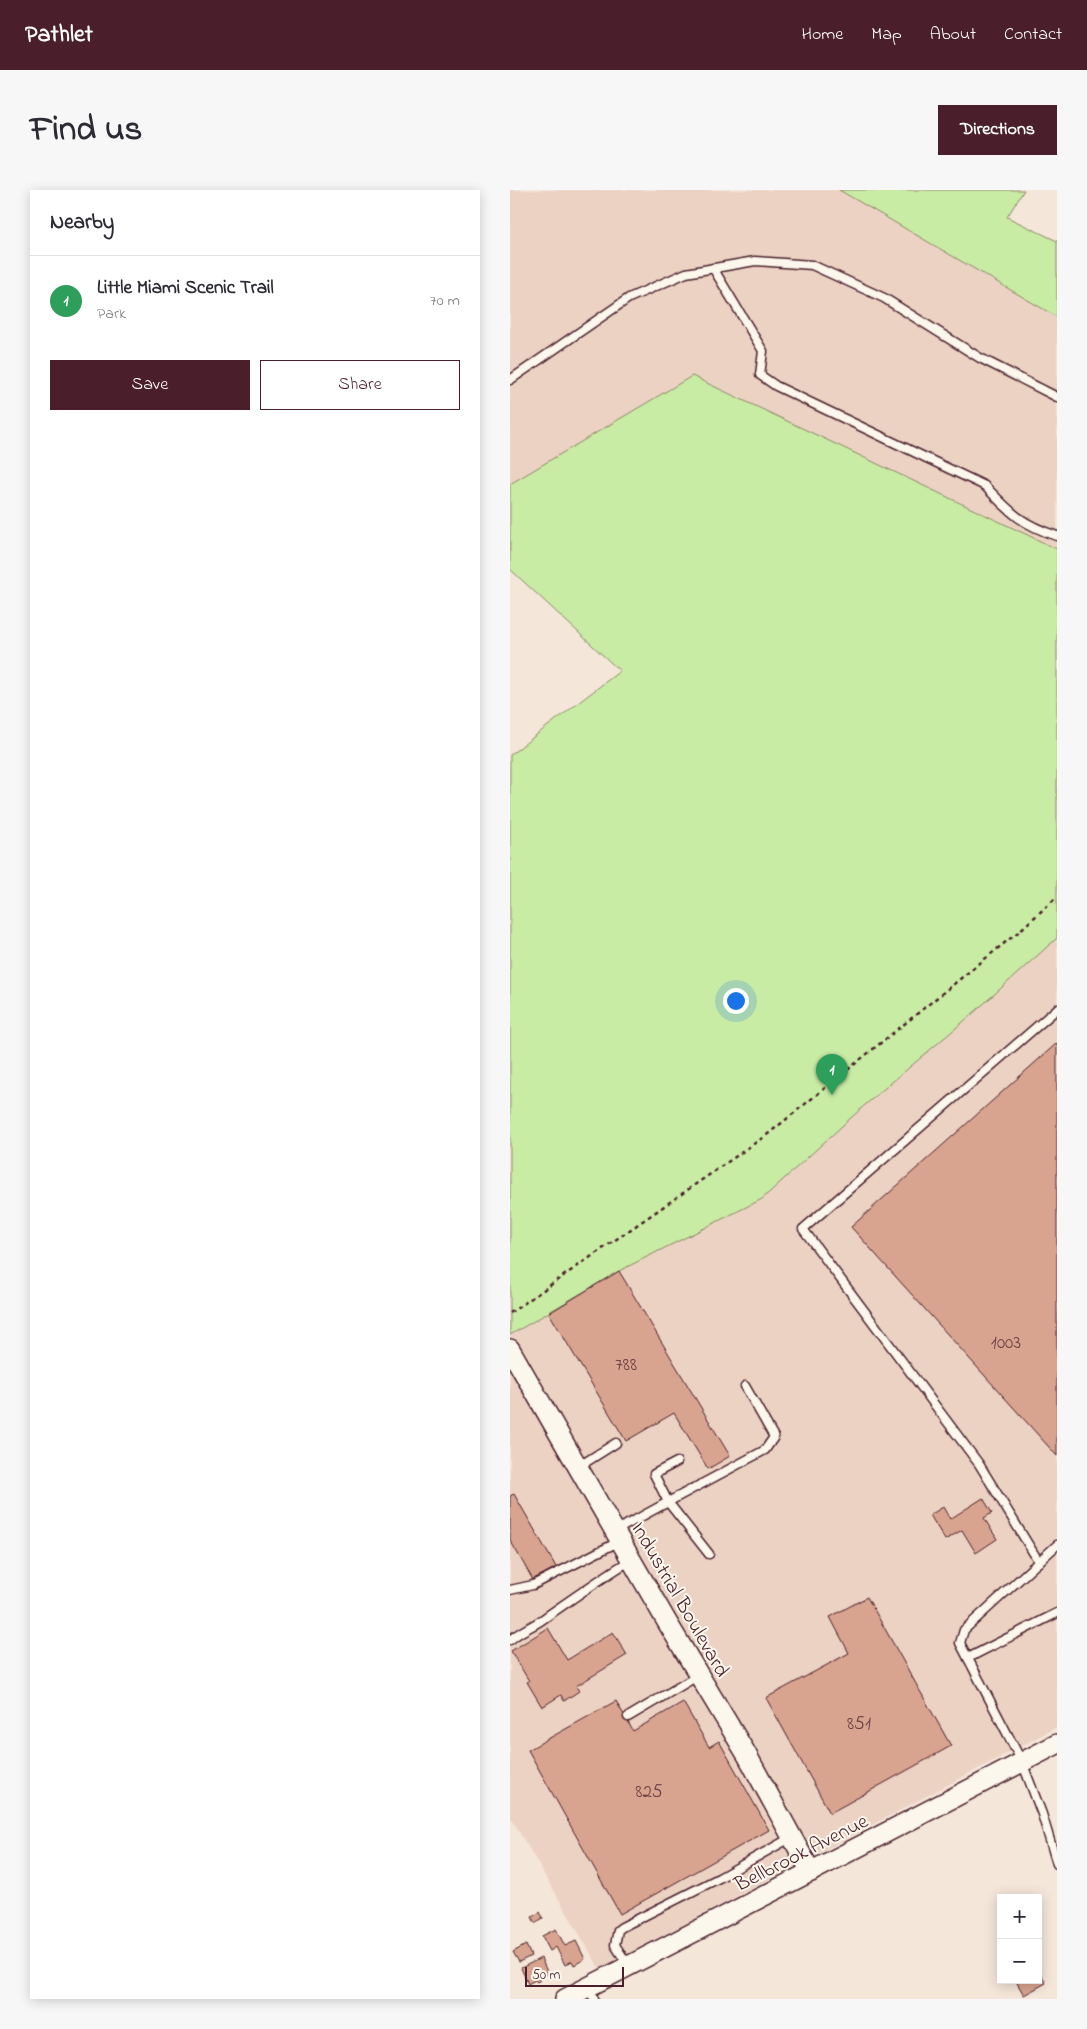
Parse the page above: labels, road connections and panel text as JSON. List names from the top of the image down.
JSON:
{
  "streets": {
    "street": ["Industrial Boulevard", "Bellbrook Avenue"]
  },
  "crossings": [
    ["Industrial Boulevard", "Bellbrook Avenue"]
  ],
  "house_numbers": [
    "1003",
    "788",
    "851",
    "825"
  ],
  "scale_bar": "50 m",
  "page": {
    "header": "Pathlet",
    "nav": [
      "Home",
      "Map",
      "About",
      "Contact"
    ],
    "title": "Find us",
    "buttons": [
      "Directions",
      ["Save", "Share"]
    ],
    "heading": "Nearby",
    "list": [
      {
        "mark": "1",
        "name": "Little Miami Scenic Trail",
        "note": "Park",
        "value": "70 m"
      }
    ],
    "pins": "1",
    "map_buttons": ["+", "−"],
    "scale": "50 m"
  }
}
